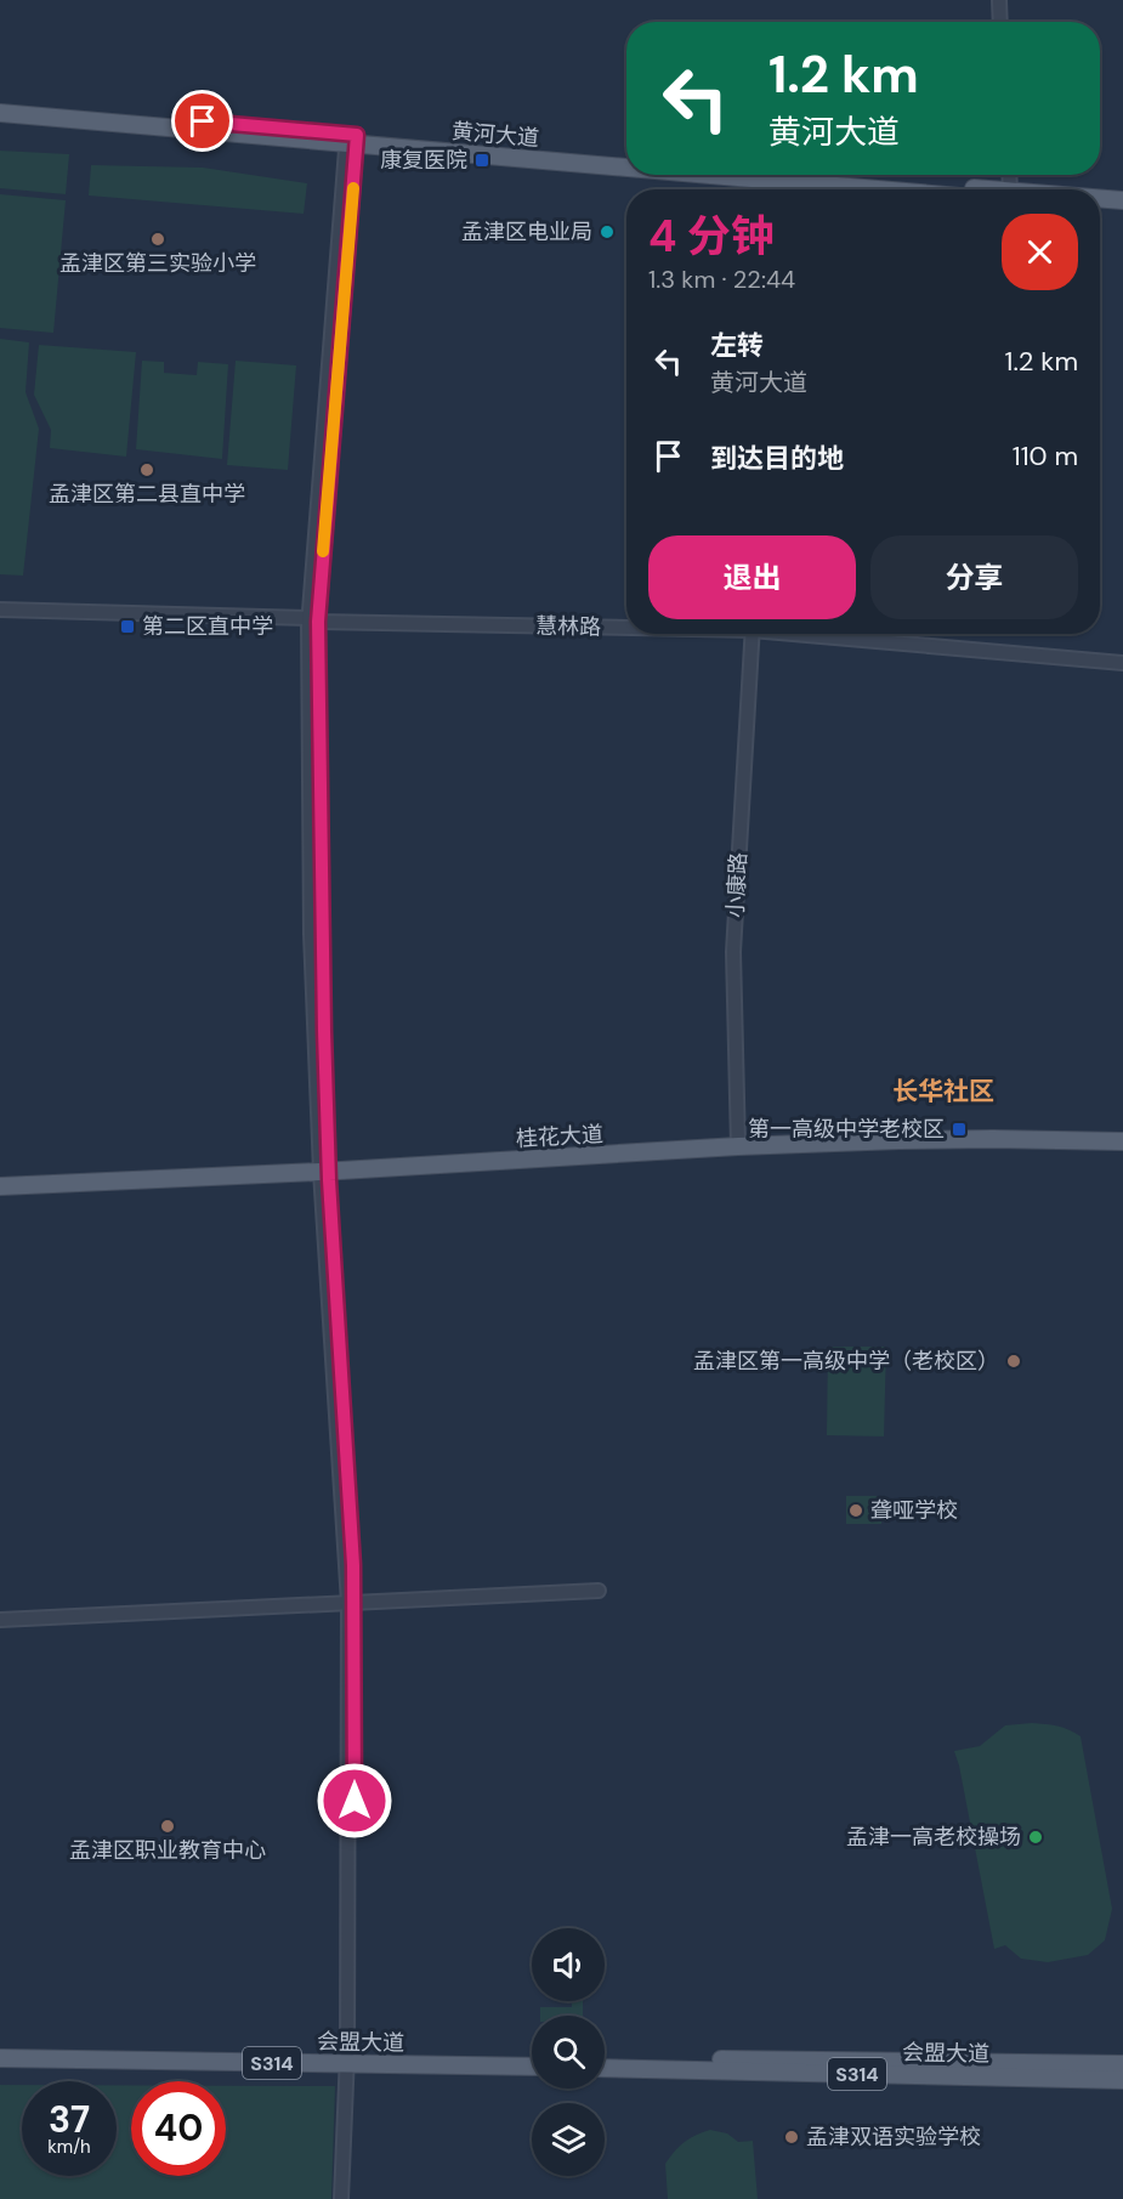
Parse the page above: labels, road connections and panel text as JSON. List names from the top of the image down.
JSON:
{
  "streets": {
    "main road": [
      "黄河大道",
      "桂花大道",
      "会盟大道",
      "S314"
    ],
    "street": ["慧林路", "小康路"]
  },
  "crossings": [
    ["小康路", "桂花大道"]
  ],
  "districts": ["长华社区"],
  "places": {
    "transit": ["康复医院", "第二区直中学", "第一高级中学老校区"],
    "other": [
      "孟津区电业局",
      "孟津区第三实验小学",
      "孟津区第二县直中学",
      "孟津区第一高级中学（老校区）",
      "聋哑学校",
      "孟津区职业教育中心",
      "孟津一高老校操场",
      "孟津双语实验学校"
    ]
  },
  "page": {
    "turn": ["1.2 km", "黄河大道"],
    "heading": ["4 分钟", "1.3 km · 22:44"],
    "list": [
      {
        "name": "左转",
        "note": "黄河大道",
        "value": "1.2 km"
      },
      {
        "name": "到达目的地",
        "value": "110 m"
      }
    ],
    "buttons": ["退出", "分享"],
    "speed": "37 km/h",
    "limit": "40"
  }
}
